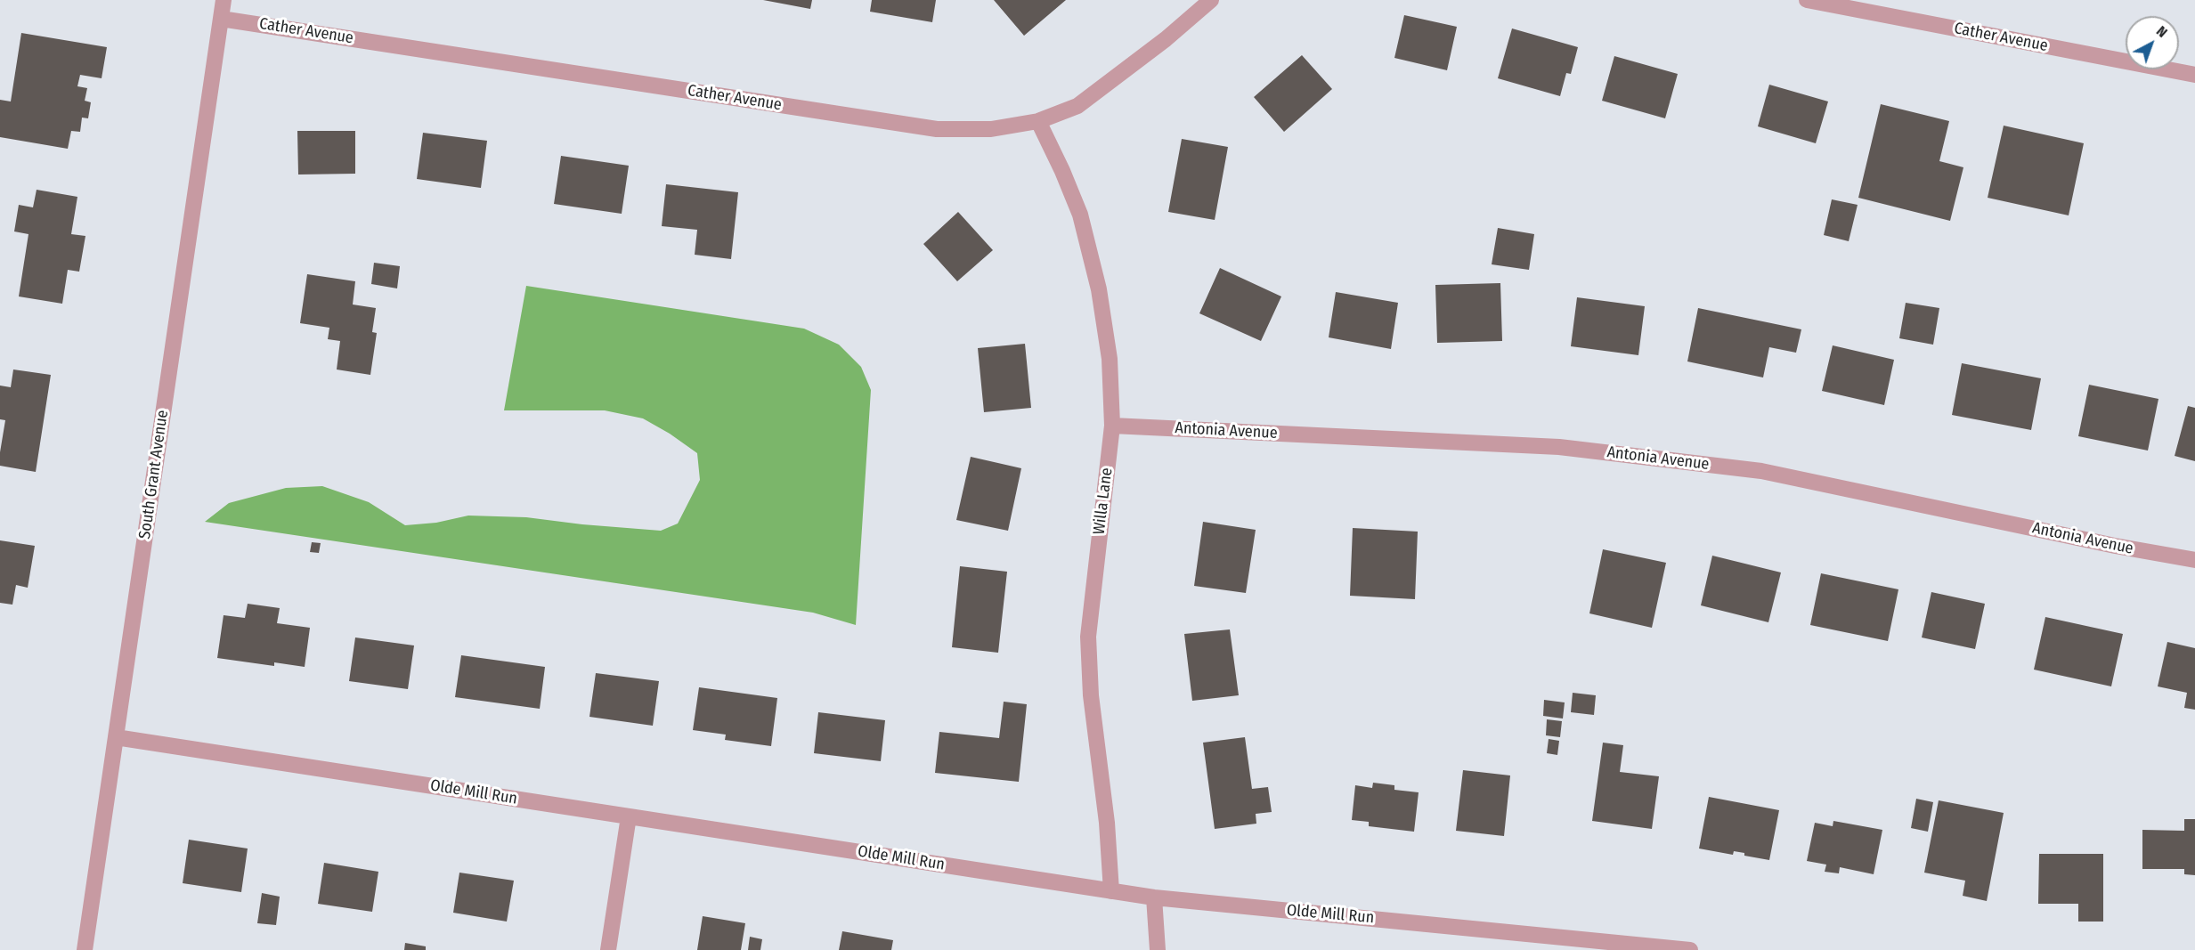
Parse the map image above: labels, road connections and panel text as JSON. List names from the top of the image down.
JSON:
{
  "streets": {
    "street": [
      "Cather Avenue",
      "Antonia Avenue",
      "South Grant Avenue",
      "Willa Lane",
      "Olde Mill Run"
    ]
  },
  "crossings": [
    ["Cather Avenue", "South Grant Avenue"],
    ["Cather Avenue", "Willa Lane"],
    ["Antonia Avenue", "Willa Lane"],
    ["South Grant Avenue", "Olde Mill Run"],
    ["Willa Lane", "Olde Mill Run"]
  ],
  "north": "top right"
}
